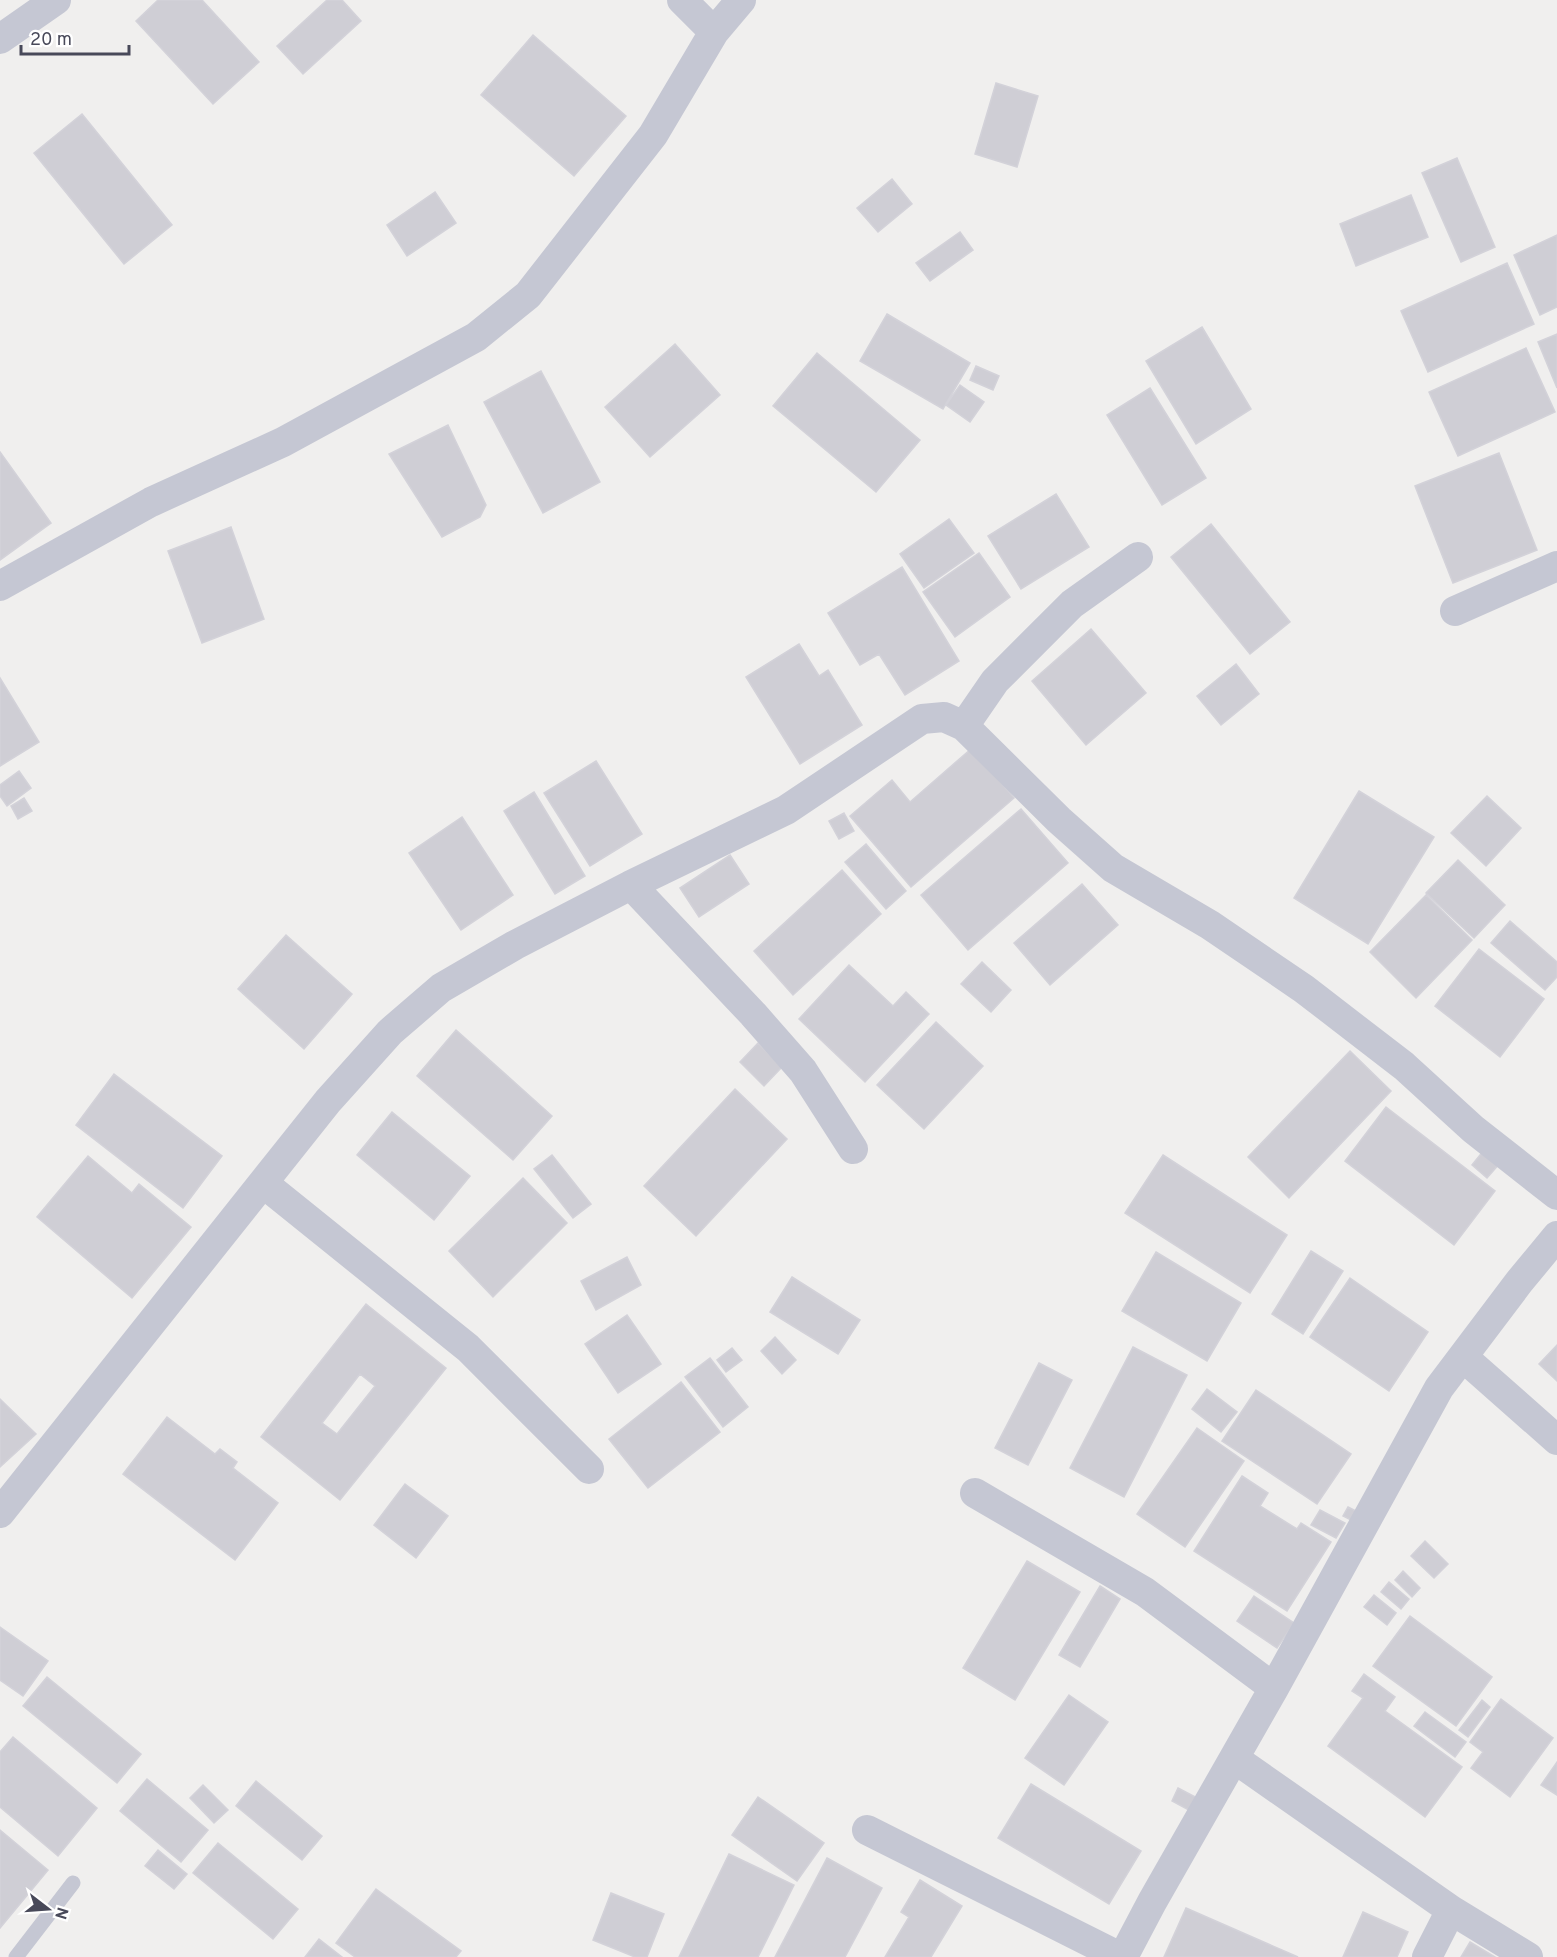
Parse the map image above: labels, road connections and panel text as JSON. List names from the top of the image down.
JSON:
{
  "scale_bar": "20 m",
  "north": "right"
}
